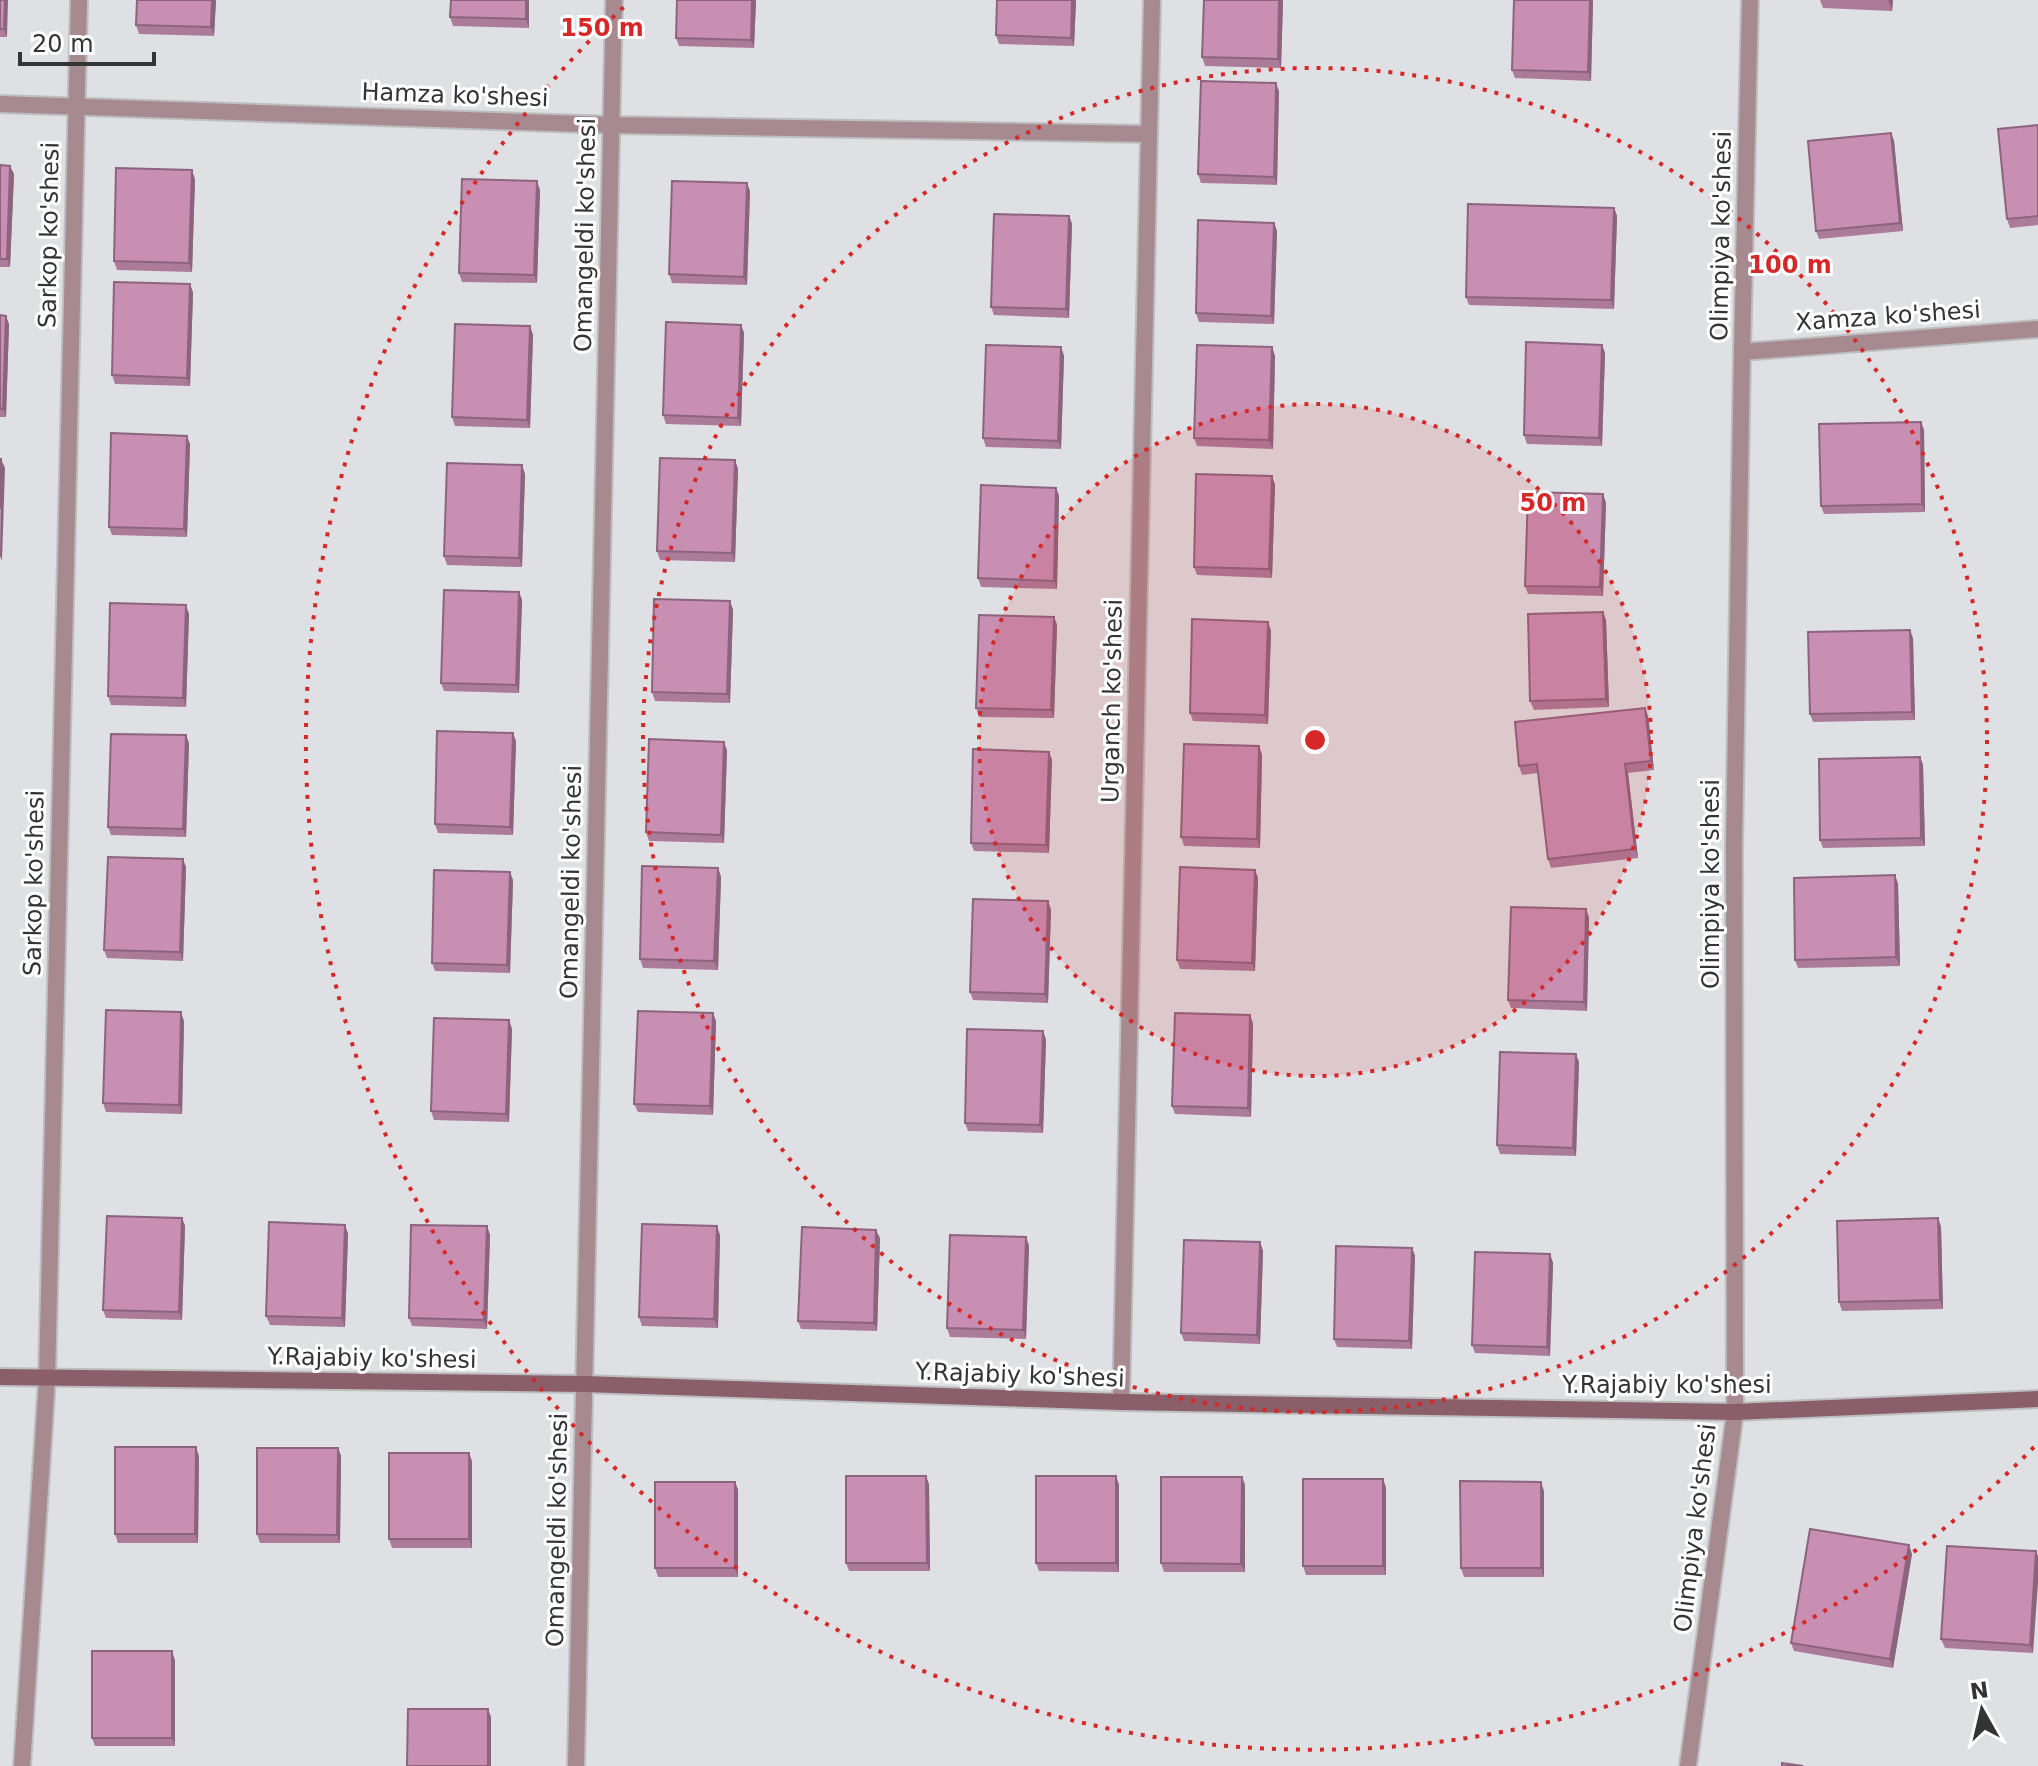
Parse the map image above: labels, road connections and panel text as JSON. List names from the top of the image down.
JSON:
{
  "streets": {
    "street": [
      "Hamza ko'shesi",
      "Sarkop ko'shesi",
      "Omangeldi ko'shesi",
      "Olimpiya ko'shesi",
      "Xamza ko'shesi",
      "Urganch ko'shesi",
      "Y.Rajabiy ko'shesi"
    ]
  },
  "crossings": [
    ["Hamza ko'shesi", "Sarkop ko'shesi"],
    ["Hamza ko'shesi", "Omangeldi ko'shesi"],
    ["Hamza ko'shesi", "Urganch ko'shesi"],
    ["Sarkop ko'shesi", "Y.Rajabiy ko'shesi"],
    ["Omangeldi ko'shesi", "Y.Rajabiy ko'shesi"],
    ["Olimpiya ko'shesi", "Xamza ko'shesi"],
    ["Olimpiya ko'shesi", "Y.Rajabiy ko'shesi"],
    ["Urganch ko'shesi", "Y.Rajabiy ko'shesi"]
  ],
  "scale_bar": "20 m",
  "north": "top",
  "rings": ["150 m", "100 m", "50 m"]
}
